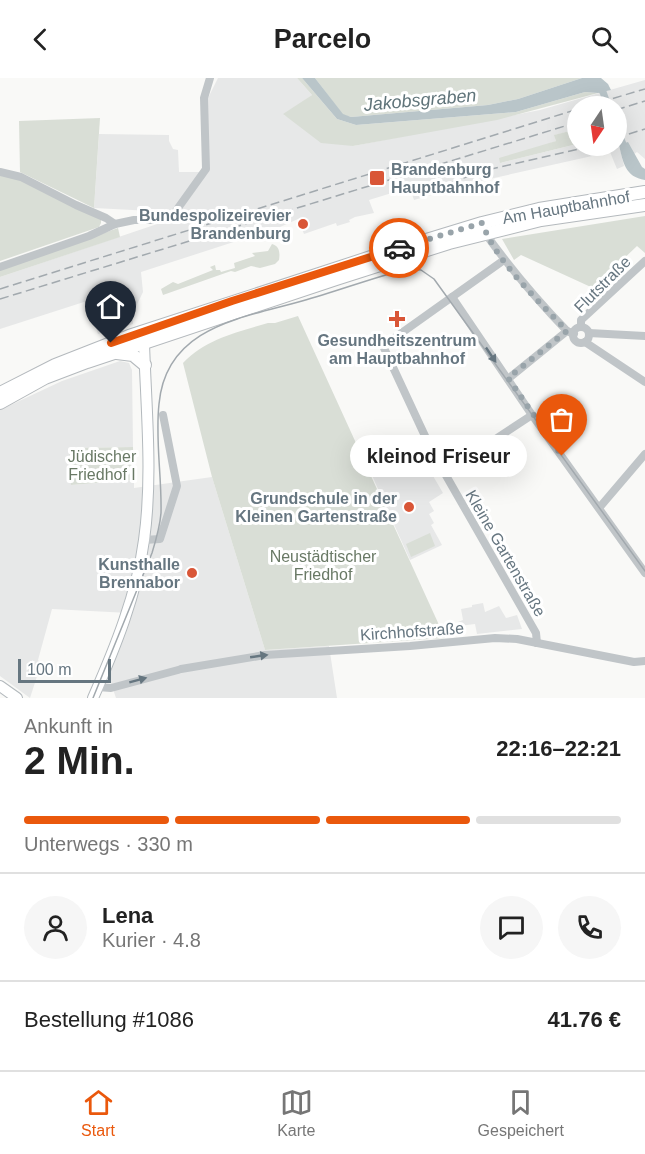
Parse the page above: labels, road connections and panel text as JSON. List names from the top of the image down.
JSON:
{
  "streets": {
    "main road": ["Am Hauptbahnhof"],
    "street": ["Flutstraße", "Kleine Gartenstraße", "Kirchhofstraße"]
  },
  "crossings": [
    ["Kleine Gartenstraße", "Kirchhofstraße"]
  ],
  "one_way": ["Kirchhofstraße"],
  "water": ["Jakobsgraben"],
  "parks": ["Jüdischer Friedhof I", "Neustädtischer Friedhof"],
  "places": {
    "transit": ["Brandenburg Hauptbahnhof"],
    "other": [
      "Bundespolizeirevier Brandenburg",
      "kleinod Friseur",
      "Grundschule in der Kleinen Gartenstraße",
      "Kunsthalle Brennabor"
    ],
    "health": ["Gesundheitszentrum am Hauptbahnhof"]
  },
  "scale_bar": "100 m",
  "north": "bottom",
  "page": {
    "header": "Parcelo",
    "bubble": "kleinod Friseur",
    "scale": "100 m",
    "heading": ["2 Min.", "Ankunft in", "22:16–22:21"],
    "panel": [
      "Lena",
      "Kurier · 4.8",
      "Bestellung #1086",
      "41.76 €"
    ],
    "bar": "Unterwegs · 330 m",
    "tabs": ["Start", "Karte", "Gespeichert"]
  }
}
